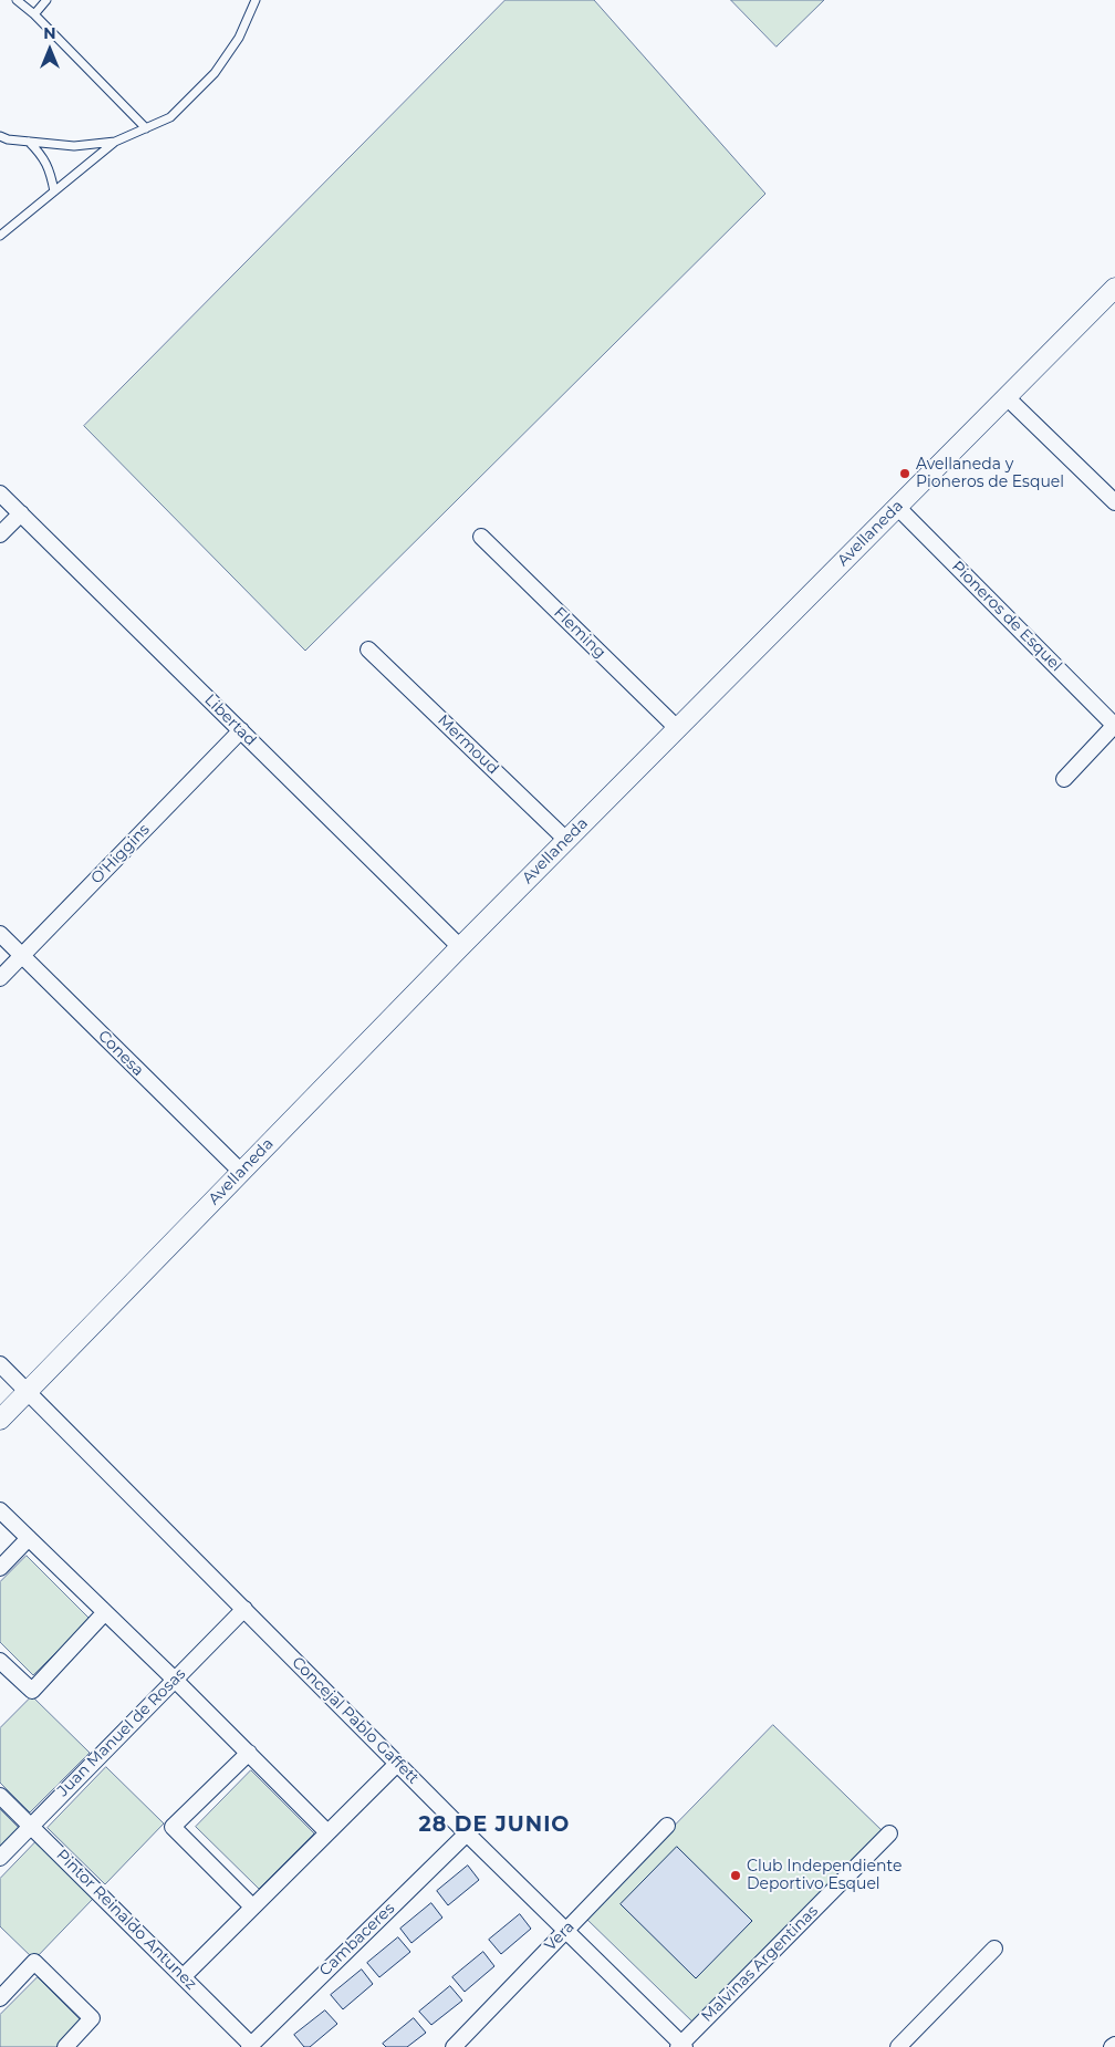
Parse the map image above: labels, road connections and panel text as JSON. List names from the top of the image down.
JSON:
{
  "streets": {
    "street": [
      "Avellaneda",
      "Pioneros de Esquel",
      "Fleming",
      "Libertad",
      "Mermoud",
      "O'Higgins",
      "Conesa",
      "Concejal Pablo Gaffett",
      "Juan Manuel de Rosas",
      "Pintor Reinaldo Antunez",
      "Vera",
      "Cambaceres",
      "Malvinas Argentinas"
    ]
  },
  "crossings": [
    ["Avellaneda", "Pioneros de Esquel"],
    ["Avellaneda", "Fleming"],
    ["Avellaneda", "Libertad"],
    ["Avellaneda", "Mermoud"],
    ["Avellaneda", "Conesa"],
    ["Avellaneda", "Concejal Pablo Gaffett"],
    ["Libertad", "O'Higgins"],
    ["O'Higgins", "Conesa"],
    ["Concejal Pablo Gaffett", "Juan Manuel de Rosas"],
    ["Concejal Pablo Gaffett", "Vera"],
    ["Concejal Pablo Gaffett", "Cambaceres"],
    ["Concejal Pablo Gaffett", "Malvinas Argentinas"],
    ["Juan Manuel de Rosas", "Pintor Reinaldo Antunez"],
    ["Pintor Reinaldo Antunez", "Cambaceres"]
  ],
  "districts": ["28 DE JUNIO"],
  "places": ["Avellaneda y Pioneros de Esquel", "Club Independiente Deportivo Esquel"],
  "north": "top"
}
